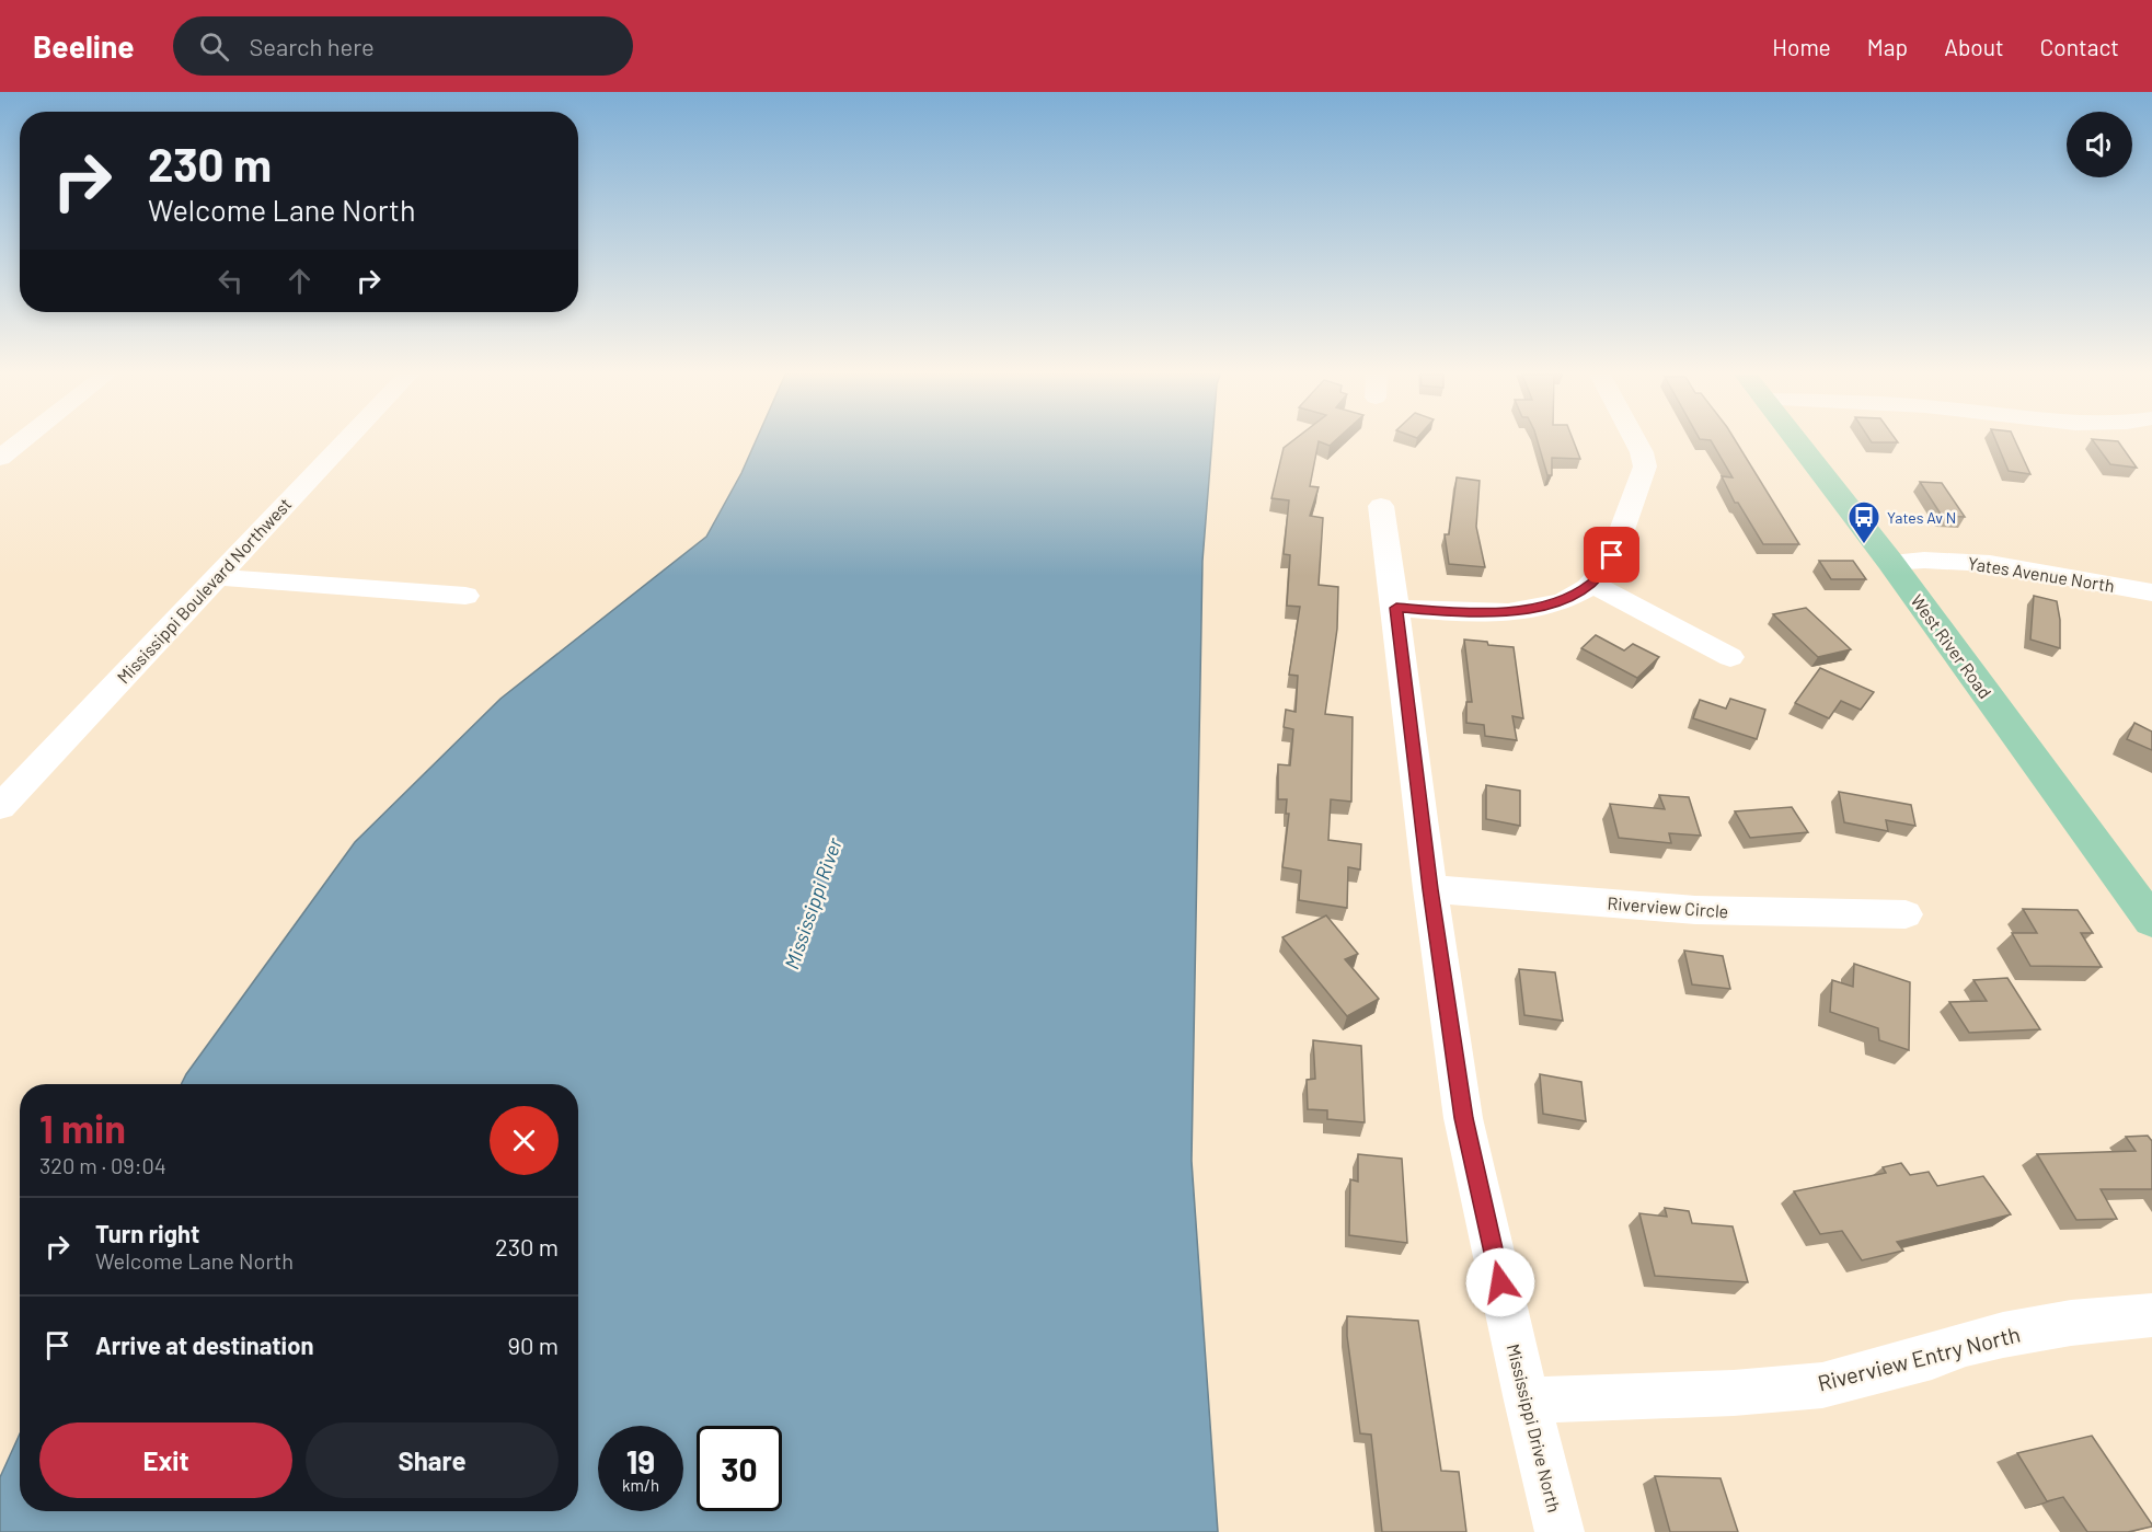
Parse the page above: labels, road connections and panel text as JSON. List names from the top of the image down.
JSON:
{
  "streets": {
    "main road": ["West River Road"],
    "street": [
      "Yates Avenue North",
      "Mississippi Boulevard Northwest",
      "Riverview Circle",
      "Riverview Entry North",
      "Mississippi Drive North"
    ]
  },
  "crossings": [
    ["Yates Avenue North", "West River Road"],
    ["Riverview Circle", "Mississippi Drive North"],
    ["Riverview Entry North", "Mississippi Drive North"]
  ],
  "water": ["Mississippi River"],
  "places": {
    "bus stop": ["Yates Av N"]
  },
  "page": {
    "header": "Beeline",
    "search": "Search here",
    "nav": [
      "Home",
      "Map",
      "About",
      "Contact"
    ],
    "turn": ["230 m", "Welcome Lane North"],
    "heading": ["1 min", "320 m · 09:04"],
    "list": [
      {
        "name": "Turn right",
        "note": "Welcome Lane North",
        "value": "230 m"
      },
      {
        "name": "Arrive at destination",
        "value": "90 m"
      }
    ],
    "buttons": ["Exit", "Share"],
    "speed": "19 km/h",
    "limit": "30"
  }
}
